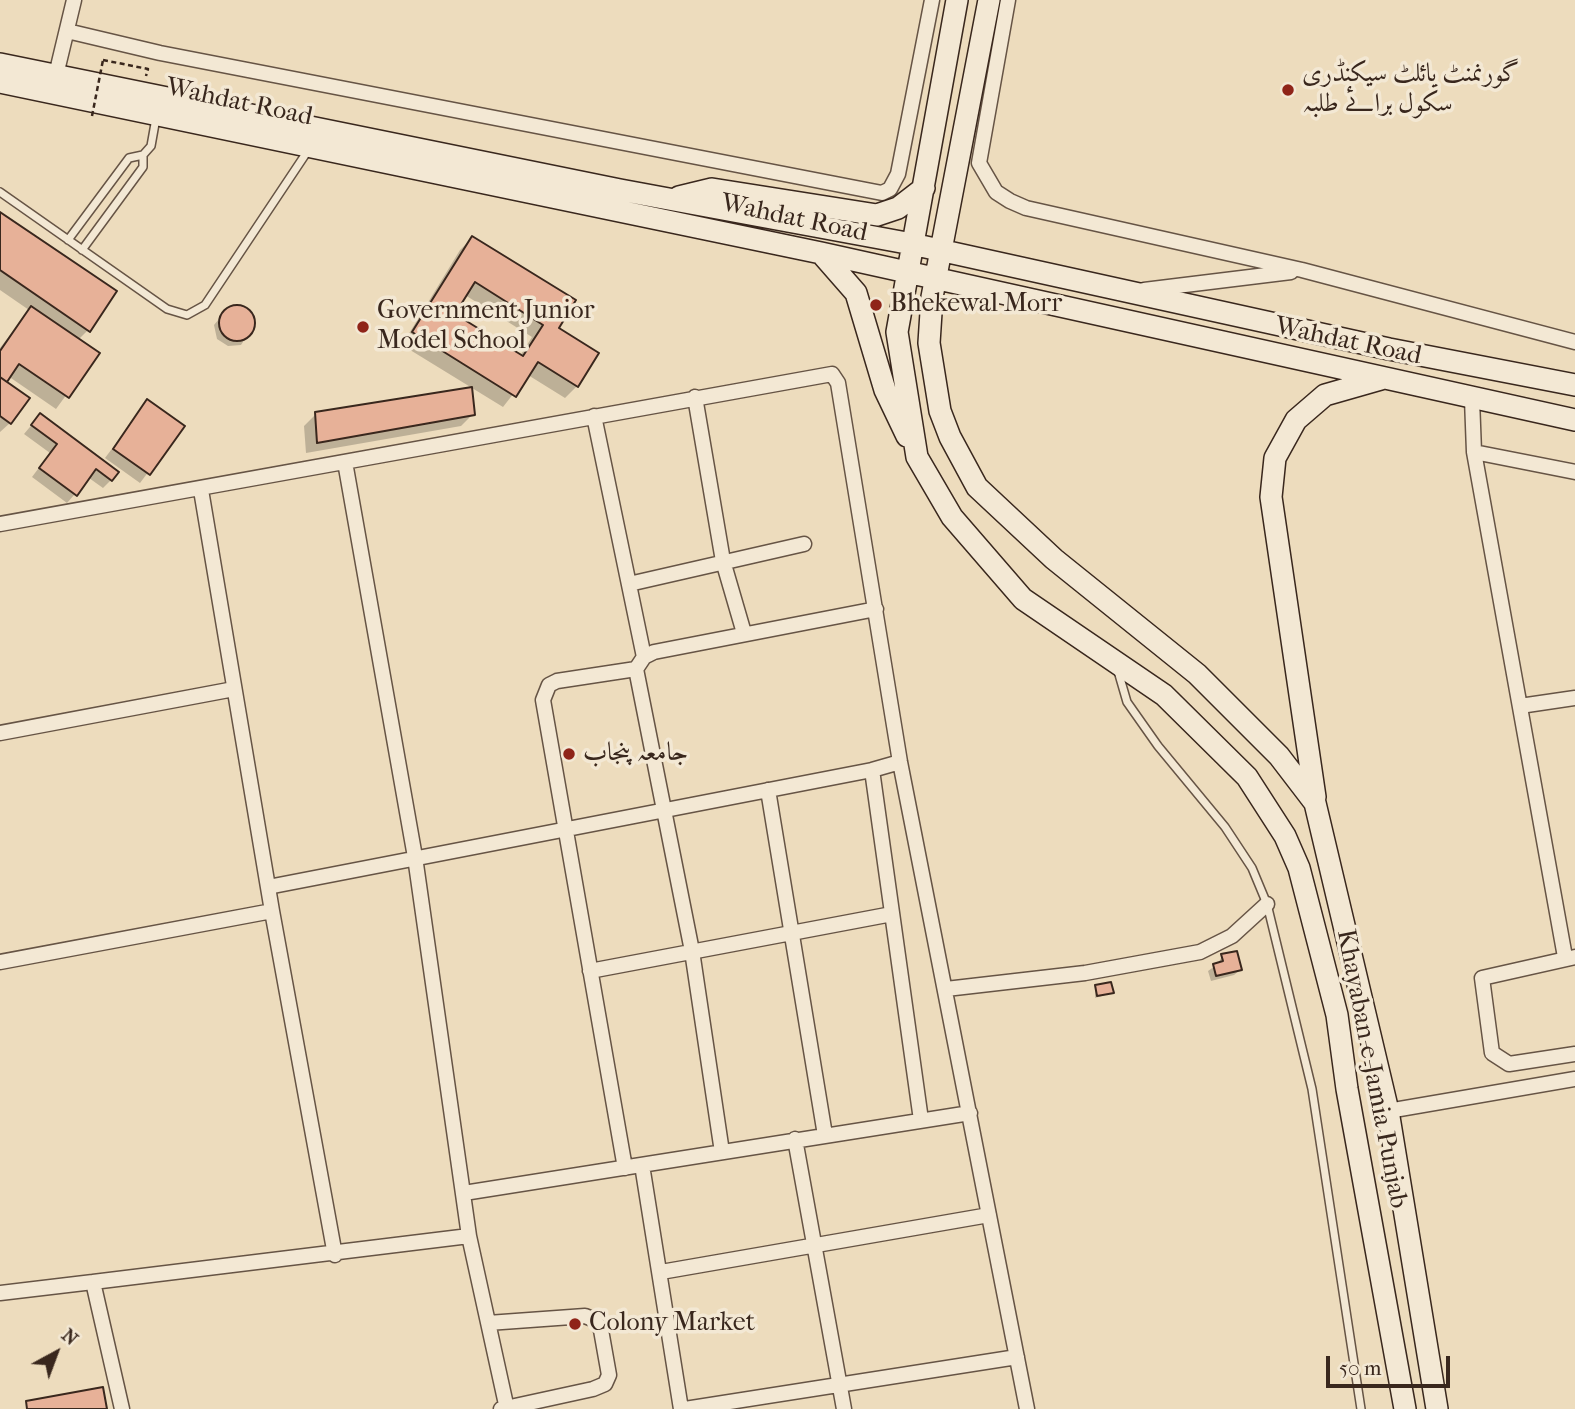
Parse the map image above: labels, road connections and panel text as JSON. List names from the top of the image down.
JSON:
{
  "streets": {
    "main road": ["Wahdat Road", "Khayaban-e-Jamia Punjab"]
  },
  "crossings": [
    ["Wahdat Road", "Khayaban-e-Jamia Punjab"]
  ],
  "places": [
    "گورنمنٹ پائلٹ سیکنڈری سکول برائے طلبہ",
    "Bhekewal Morr",
    "Government Junior Model School",
    "جامعہ پنجاب",
    "Colony Market"
  ],
  "scale_bar": "50 m",
  "north": "top right"
}
